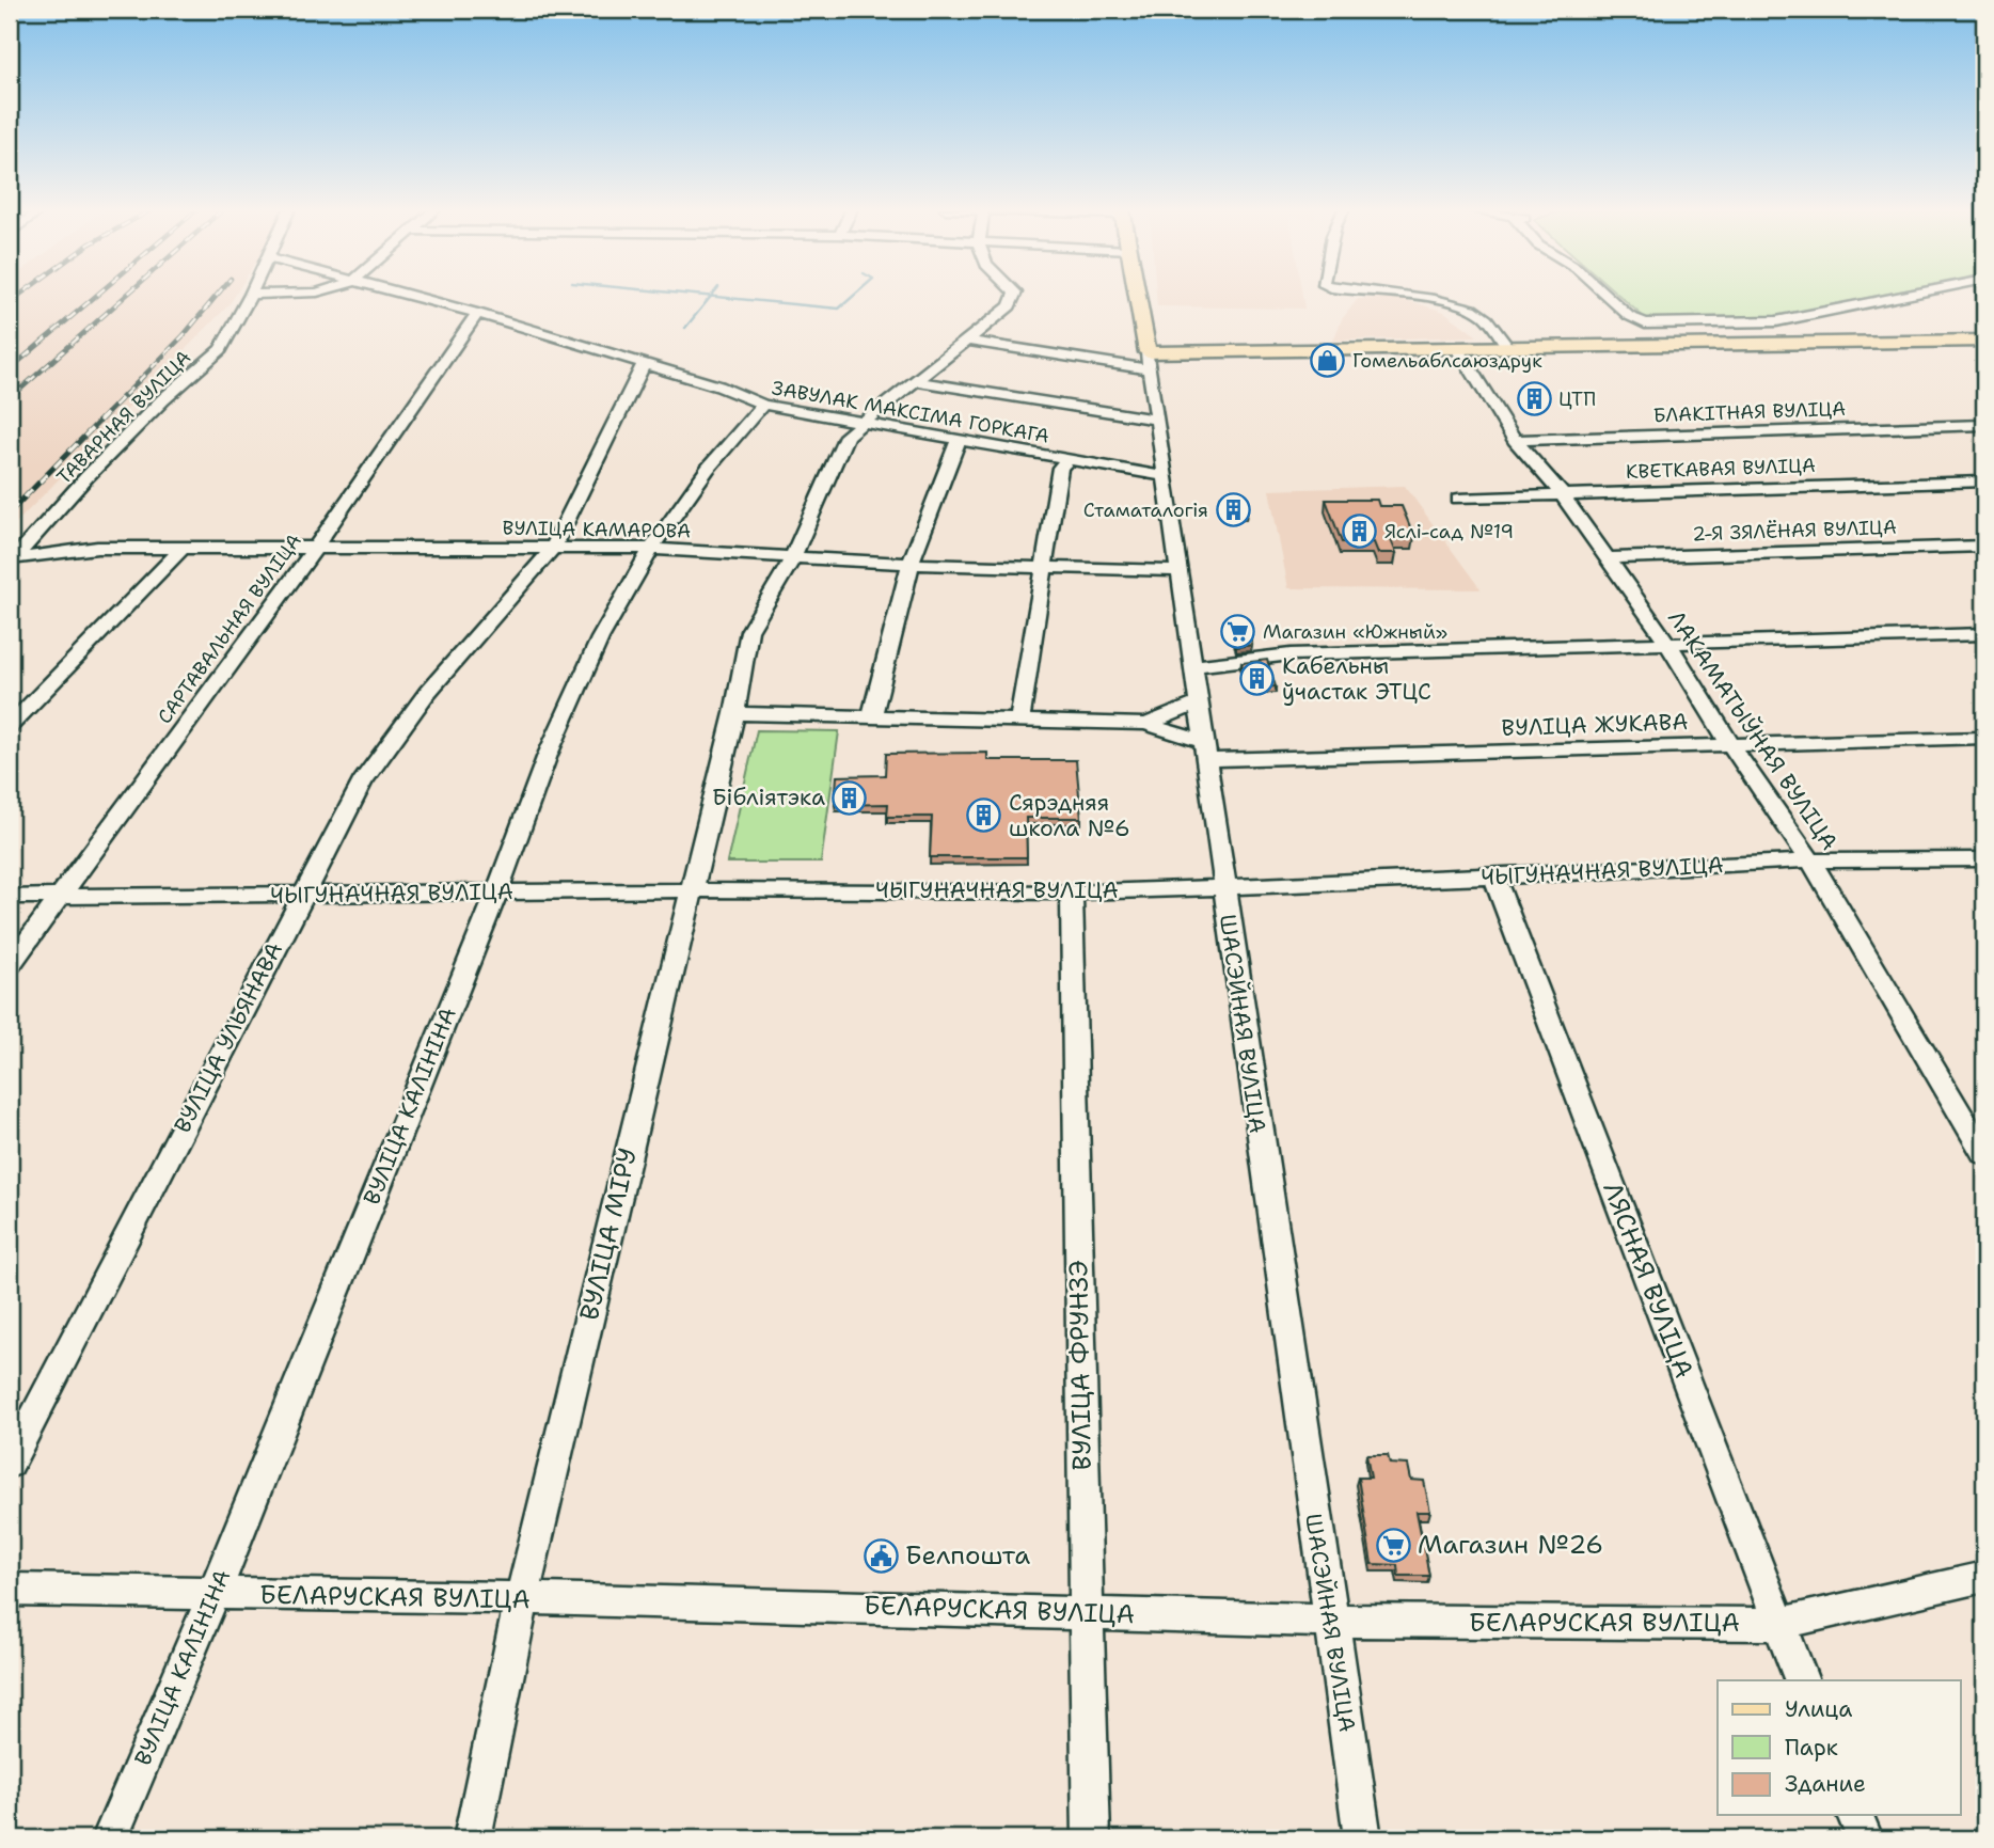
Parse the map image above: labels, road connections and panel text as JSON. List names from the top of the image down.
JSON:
{
  "streets": {
    "main road": ["ШАСЭЙНАЯ ВУЛІЦА"],
    "street": [
      "ЗАВУЛАК МАКСІМА ГОРКАГА",
      "БЛАКІТНАЯ ВУЛІЦА",
      "ТАВАРНАЯ ВУЛІЦА",
      "КВЕТКАВАЯ ВУЛІЦА",
      "ВУЛІЦА КАМАРОВА",
      "2-Я ЗЯЛЁНАЯ ВУЛІЦА",
      "САРТАВАЛЬНАЯ ВУЛІЦА",
      "ВУЛІЦА ЖУКАВА",
      "ЛАКАМАТЫЎНАЯ ВУЛІЦА",
      "ЧЫГУНАЧНАЯ ВУЛІЦА",
      "ВУЛІЦА УЛЬЯНАВА",
      "ВУЛІЦА КАЛІНІНА",
      "ВУЛІЦА МІРУ",
      "ЛЯСНАЯ ВУЛІЦА",
      "ВУЛІЦА ФРУНЗЭ",
      "БЕЛАРУСКАЯ ВУЛІЦА"
    ]
  },
  "crossings": [
    ["ЗАВУЛАК МАКСІМА ГОРКАГА", "САРТАВАЛЬНАЯ ВУЛІЦА"],
    ["ЗАВУЛАК МАКСІМА ГОРКАГА", "ШАСЭЙНАЯ ВУЛІЦА"],
    ["ЗАВУЛАК МАКСІМА ГОРКАГА", "ВУЛІЦА УЛЬЯНАВА"],
    ["ЗАВУЛАК МАКСІМА ГОРКАГА", "ВУЛІЦА КАЛІНІНА"],
    ["БЛАКІТНАЯ ВУЛІЦА", "ЛАКАМАТЫЎНАЯ ВУЛІЦА"],
    ["ТАВАРНАЯ ВУЛІЦА", "ВУЛІЦА КАМАРОВА"],
    ["КВЕТКАВАЯ ВУЛІЦА", "ЛАКАМАТЫЎНАЯ ВУЛІЦА"],
    ["ВУЛІЦА КАМАРОВА", "САРТАВАЛЬНАЯ ВУЛІЦА"],
    ["ВУЛІЦА КАМАРОВА", "ШАСЭЙНАЯ ВУЛІЦА"],
    ["ВУЛІЦА КАМАРОВА", "ВУЛІЦА УЛЬЯНАВА"],
    ["ВУЛІЦА КАМАРОВА", "ВУЛІЦА КАЛІНІНА"],
    ["ВУЛІЦА КАМАРОВА", "ВУЛІЦА МІРУ"],
    ["2-Я ЗЯЛЁНАЯ ВУЛІЦА", "ЛАКАМАТЫЎНАЯ ВУЛІЦА"],
    ["САРТАВАЛЬНАЯ ВУЛІЦА", "ЧЫГУНАЧНАЯ ВУЛІЦА"],
    ["ВУЛІЦА ЖУКАВА", "ЛАКАМАТЫЎНАЯ ВУЛІЦА"],
    ["ВУЛІЦА ЖУКАВА", "ШАСЭЙНАЯ ВУЛІЦА"],
    ["ЛАКАМАТЫЎНАЯ ВУЛІЦА", "ЧЫГУНАЧНАЯ ВУЛІЦА"],
    ["ЧЫГУНАЧНАЯ ВУЛІЦА", "ШАСЭЙНАЯ ВУЛІЦА"],
    ["ЧЫГУНАЧНАЯ ВУЛІЦА", "ВУЛІЦА УЛЬЯНАВА"],
    ["ЧЫГУНАЧНАЯ ВУЛІЦА", "ВУЛІЦА КАЛІНІНА"],
    ["ЧЫГУНАЧНАЯ ВУЛІЦА", "ВУЛІЦА МІРУ"],
    ["ЧЫГУНАЧНАЯ ВУЛІЦА", "ЛЯСНАЯ ВУЛІЦА"],
    ["ЧЫГУНАЧНАЯ ВУЛІЦА", "ВУЛІЦА ФРУНЗЭ"],
    ["ШАСЭЙНАЯ ВУЛІЦА", "БЕЛАРУСКАЯ ВУЛІЦА"],
    ["ВУЛІЦА КАЛІНІНА", "БЕЛАРУСКАЯ ВУЛІЦА"],
    ["ВУЛІЦА МІРУ", "БЕЛАРУСКАЯ ВУЛІЦА"],
    ["ЛЯСНАЯ ВУЛІЦА", "БЕЛАРУСКАЯ ВУЛІЦА"],
    ["ВУЛІЦА ФРУНЗЭ", "БЕЛАРУСКАЯ ВУЛІЦА"]
  ],
  "places": {
    "shop": ["Гомельаблсаюздрук"],
    "building": [
      "ЦТП",
      "Стаматалогія",
      "Яслі-сад №19",
      "Кабельны ўчастак ЭТЦС",
      "Бібліятэка",
      "Сярэдняя школа №6"
    ],
    "supermarket": ["Магазин «Южный»", "Магазин №26"],
    "public building": ["Белпошта"]
  },
  "legend": ["Улица", "Парк", "Здание"]
}
